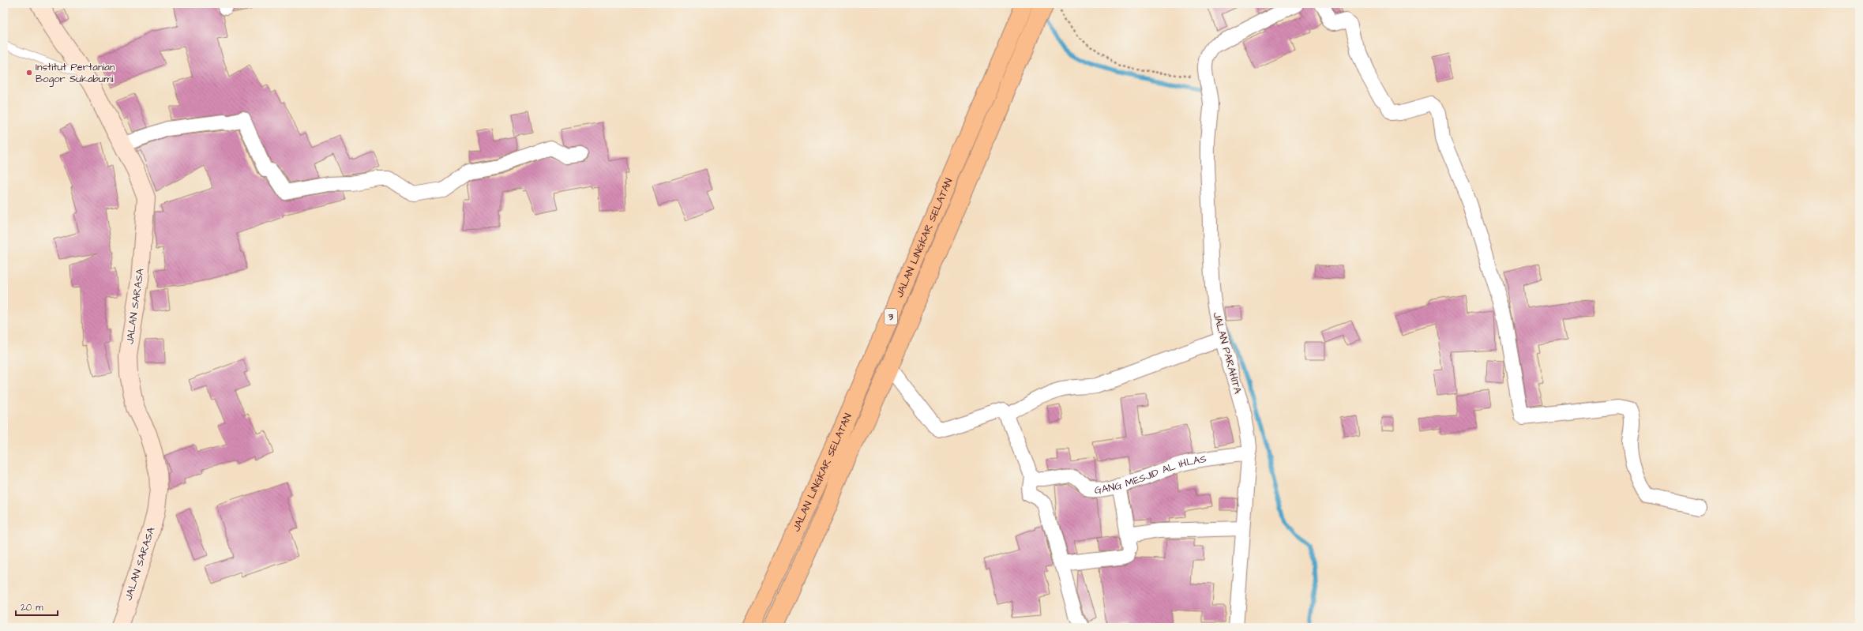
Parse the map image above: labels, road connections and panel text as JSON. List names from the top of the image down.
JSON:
{
  "streets": {
    "main road": ["JALAN LINGKAR SELATAN", "3"],
    "street": ["JALAN SARASA", "JALAN PARAHITA", "GANG MESJID AL IHLAS"]
  },
  "crossings": [
    ["JALAN PARAHITA", "GANG MESJID AL IHLAS"]
  ],
  "places": ["Institut Pertanian Bogor Sukabumi"],
  "scale_bar": "20 m"
}
